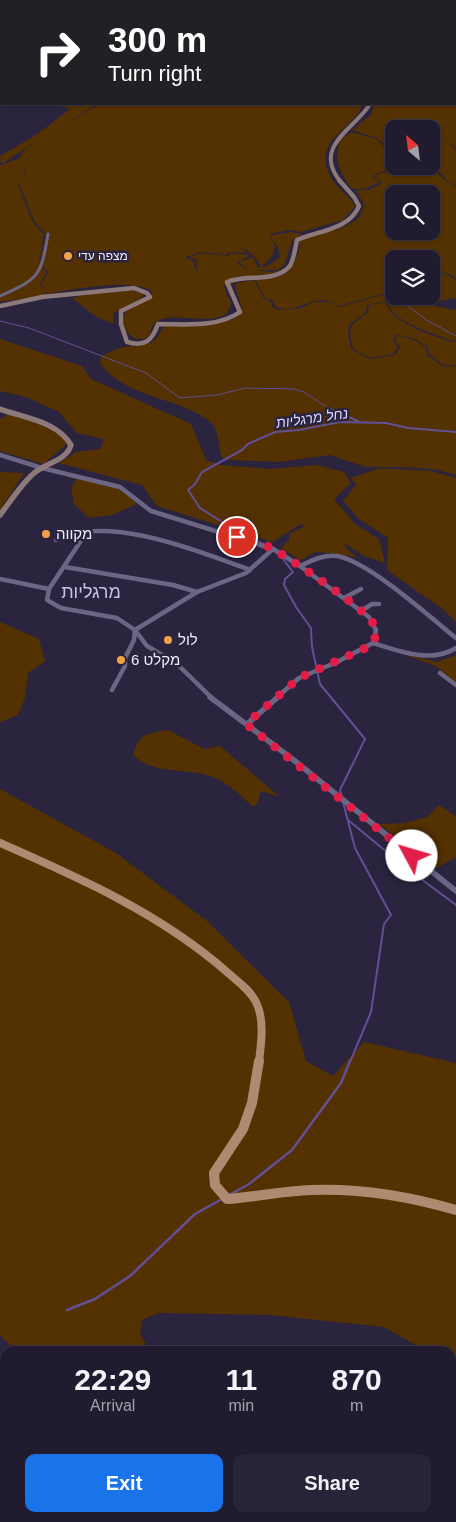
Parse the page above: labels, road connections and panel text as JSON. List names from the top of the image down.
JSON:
{
  "districts": ["מרגליות"],
  "water": ["נחל מרגליות"],
  "places": [
    "מצפה עדי",
    "מקווה",
    "לול",
    "מקלט 6"
  ],
  "north": "top left",
  "page": {
    "turn": ["300 m", "Turn right"],
    "eta": [
      "22:29",
      "Arrival",
      "11",
      "min",
      "870",
      "m"
    ],
    "buttons": ["Exit", "Share"]
  }
}
